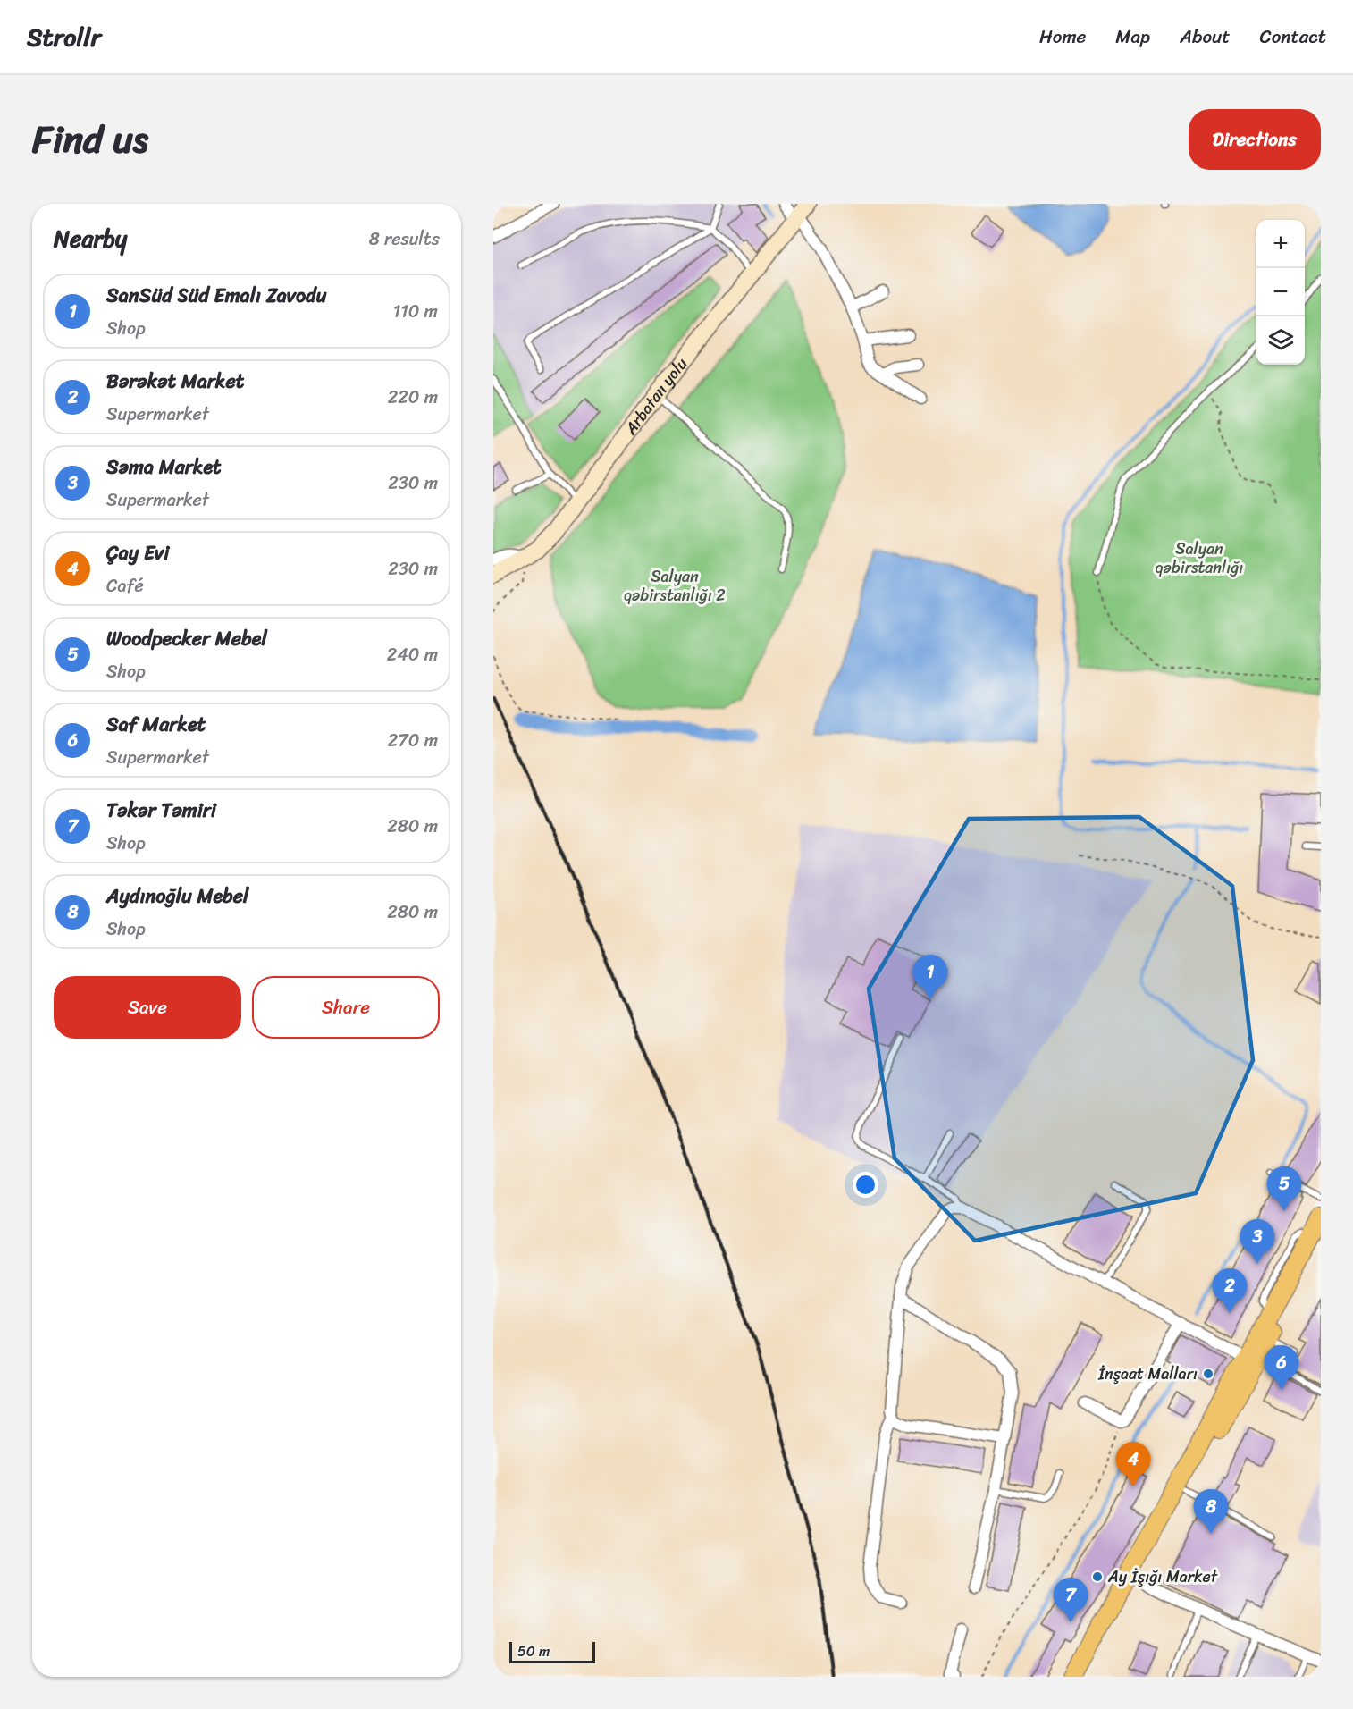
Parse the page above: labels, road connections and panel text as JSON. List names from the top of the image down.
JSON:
{
  "streets": {
    "main road": ["Arbatan yolu"]
  },
  "parks": ["Salyan qəbirstanlığı", "Salyan qəbirstanlığı 2"],
  "places": ["İnşaat Malları", "Ay İşığı Market"],
  "scale_bar": "50 m",
  "page": {
    "header": "Strollr",
    "nav": [
      "Home",
      "Map",
      "About",
      "Contact"
    ],
    "title": "Find us",
    "buttons": [
      "Directions",
      ["Save", "Share"]
    ],
    "heading": ["Nearby", "8 results"],
    "map_buttons": ["+", "−"],
    "list": [
      {
        "mark": "1",
        "name": "SanSüd Süd Emalı Zavodu",
        "note": "Shop",
        "value": "110 m"
      },
      {
        "mark": "2",
        "name": "Bərəkət Market",
        "note": "Supermarket",
        "value": "220 m"
      },
      {
        "mark": "3",
        "name": "Səma Market",
        "note": "Supermarket",
        "value": "230 m"
      },
      {
        "mark": "4",
        "name": "Çay Evi",
        "note": "Café",
        "value": "230 m"
      },
      {
        "mark": "5",
        "name": "Woodpecker Mebel",
        "note": "Shop",
        "value": "240 m"
      },
      {
        "mark": "6",
        "name": "Saf Market",
        "note": "Supermarket",
        "value": "270 m"
      },
      {
        "mark": "7",
        "name": "Təkər Təmiri",
        "note": "Shop",
        "value": "280 m"
      },
      {
        "mark": "8",
        "name": "Aydınoğlu Mebel",
        "note": "Shop",
        "value": "280 m"
      }
    ],
    "pins": [
      "1",
      "5",
      "3",
      "2",
      "6",
      "4",
      "8",
      "7"
    ],
    "scale": "50 m"
  }
}
